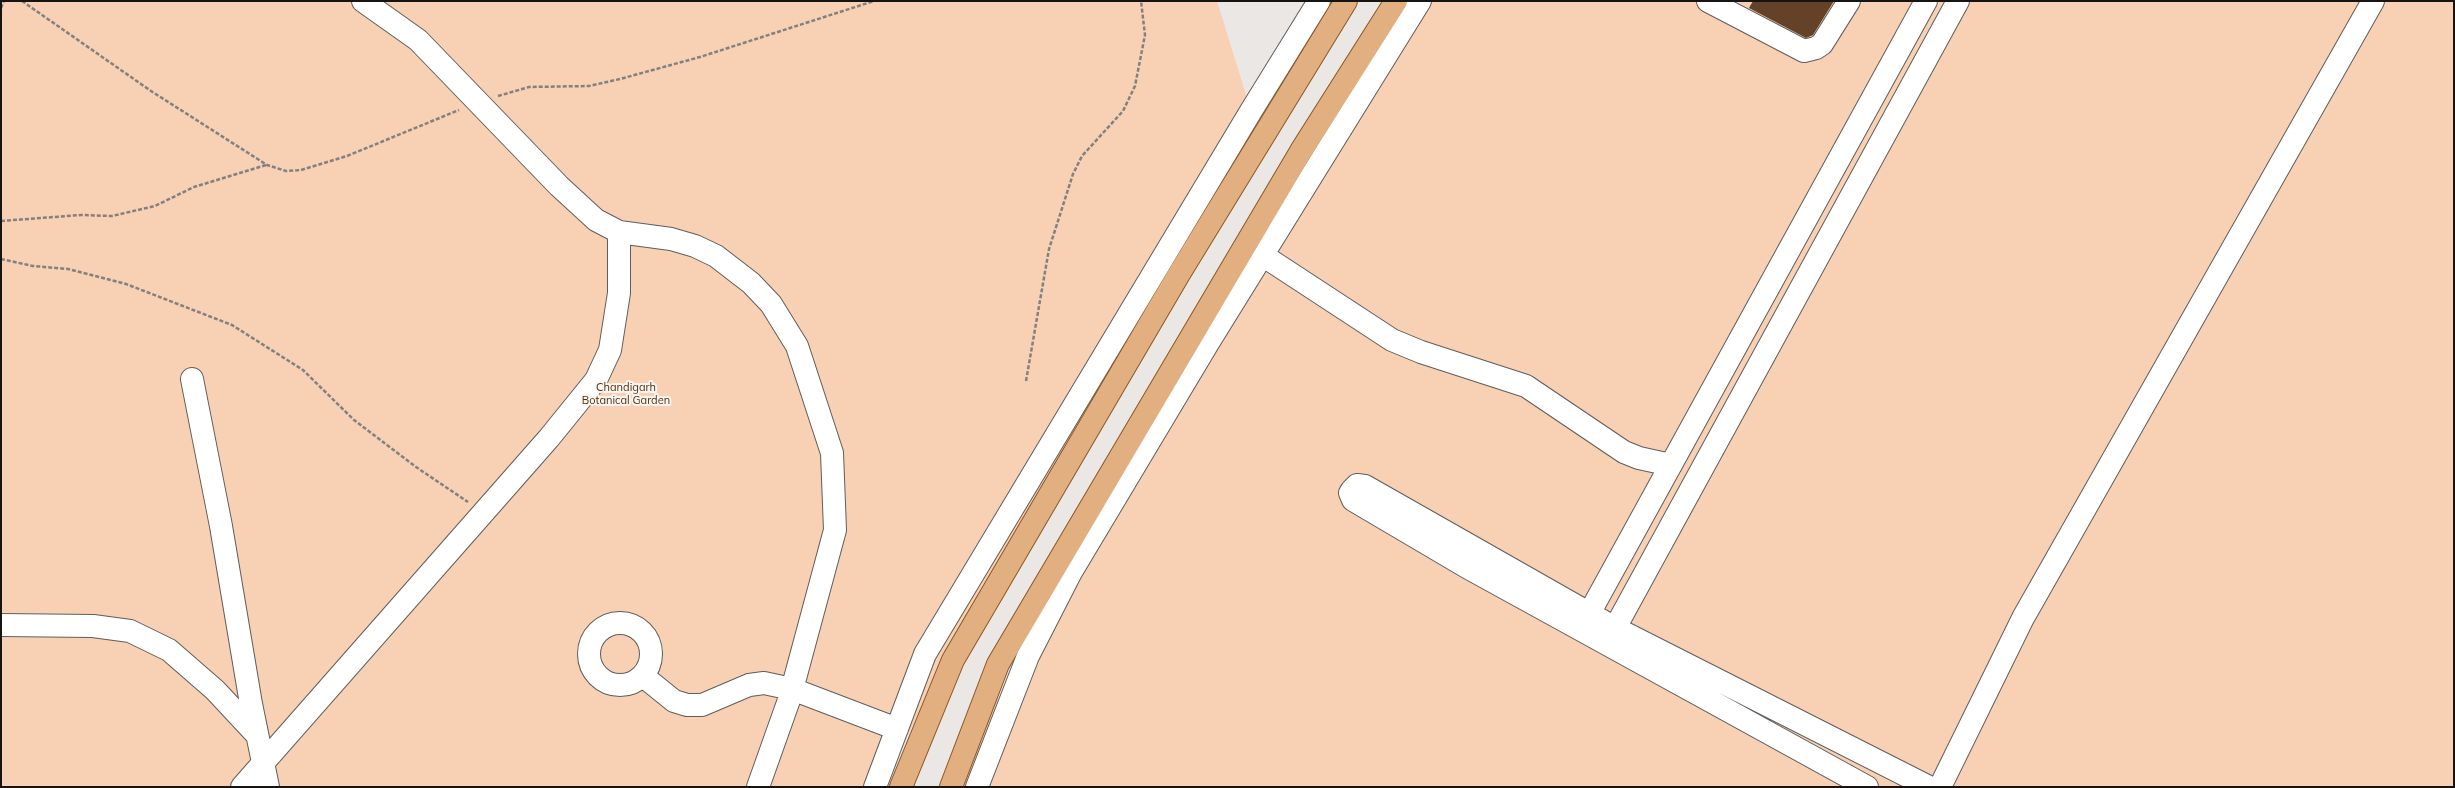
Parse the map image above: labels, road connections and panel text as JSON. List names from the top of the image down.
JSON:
{
  "parks": ["Chandigarh Botanical Garden"]
}
